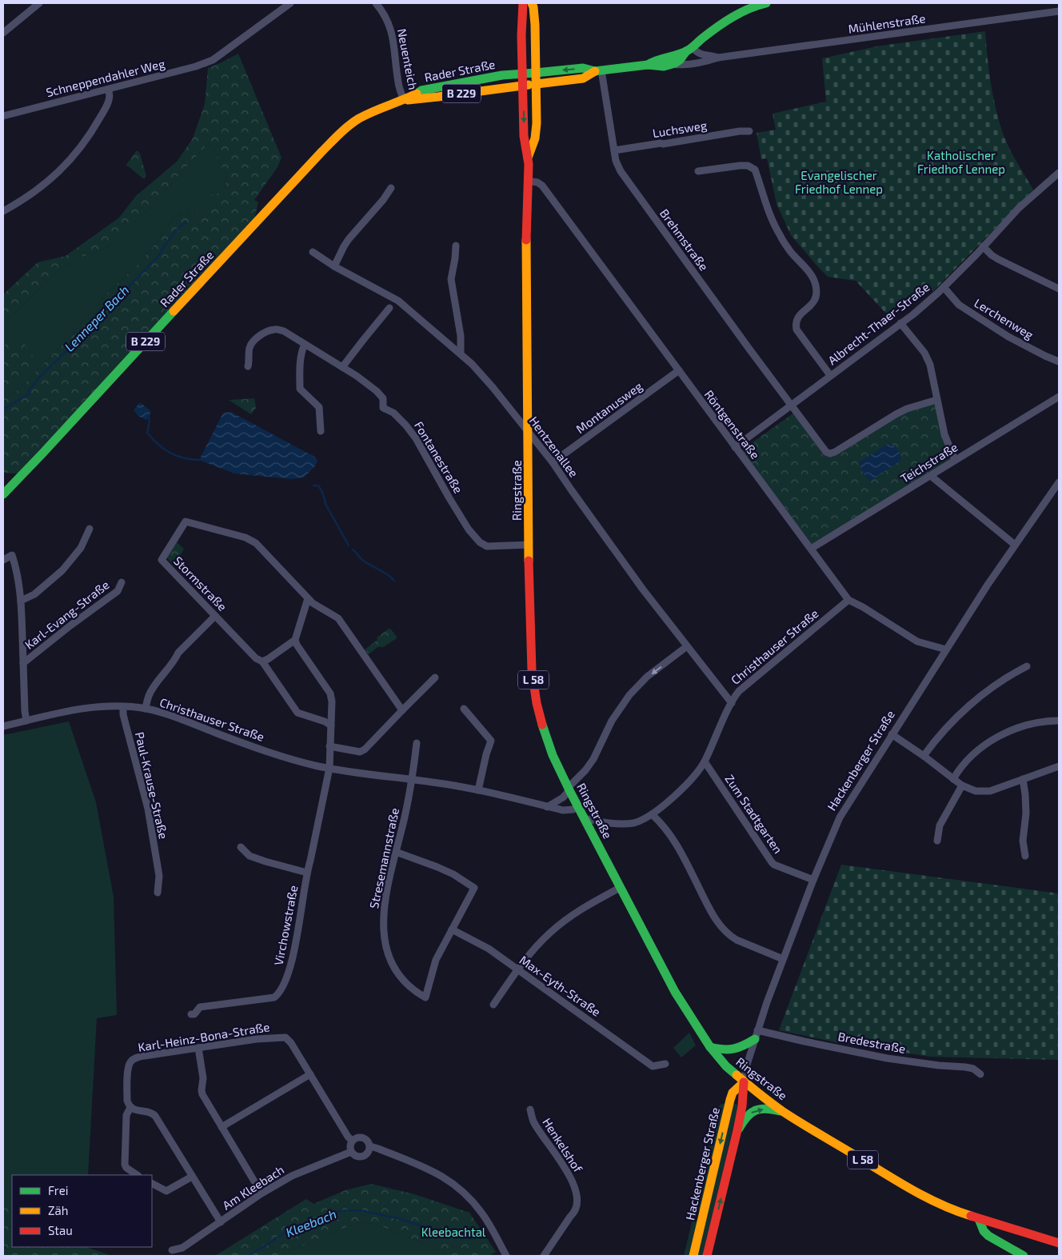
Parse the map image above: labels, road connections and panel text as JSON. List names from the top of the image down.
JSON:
{
  "streets": {
    "main road": [
      "Rader Straße",
      "B 229",
      "Ringstraße",
      "L 58",
      "Hackenberger Straße"
    ],
    "street": [
      "Mühlenstraße",
      "Neuenteich",
      "Schneppendahler Weg",
      "Luchsweg",
      "Brehmstraße",
      "Lerchenweg",
      "Albrecht-Thaer-Straße",
      "Montanusweg",
      "Röntgenstraße",
      "Hentzenallee",
      "Fontanestraße",
      "Teichstraße",
      "Stormstraße",
      "Karl-Evang-Straße",
      "Christhauser Straße",
      "Paul-Krause-Straße",
      "Zum Stadtgarten",
      "Stresemannstraße",
      "Virchowstraße",
      "Max-Eyth-Straße",
      "Karl-Heinz-Bona-Straße",
      "Bredestraße",
      "Henkelshof",
      "Am Kleebach"
    ]
  },
  "crossings": [
    ["Neuenteich", "Rader Straße"],
    ["Rader Straße", "B 229"],
    ["Rader Straße", "Ringstraße"],
    ["B 229", "Brehmstraße"],
    ["B 229", "Ringstraße"],
    ["Luchsweg", "Brehmstraße"],
    ["Brehmstraße", "Albrecht-Thaer-Straße"],
    ["Lerchenweg", "Albrecht-Thaer-Straße"],
    ["Albrecht-Thaer-Straße", "Röntgenstraße"],
    ["Montanusweg", "Röntgenstraße"],
    ["Montanusweg", "Hentzenallee"],
    ["Röntgenstraße", "Teichstraße"],
    ["Röntgenstraße", "Ringstraße"],
    ["Röntgenstraße", "Christhauser Straße"],
    ["Röntgenstraße", "Hackenberger Straße"],
    ["Hentzenallee", "Ringstraße"],
    ["Hentzenallee", "Christhauser Straße"],
    ["Fontanestraße", "Ringstraße"],
    ["Ringstraße", "Christhauser Straße"],
    ["Ringstraße", "Hackenberger Straße"],
    ["Karl-Evang-Straße", "Christhauser Straße"],
    ["Christhauser Straße", "Paul-Krause-Straße"],
    ["Christhauser Straße", "Zum Stadtgarten"],
    ["Christhauser Straße", "Stresemannstraße"],
    ["Christhauser Straße", "Virchowstraße"],
    ["Hackenberger Straße", "Zum Stadtgarten"],
    ["Hackenberger Straße", "Bredestraße"],
    ["Stresemannstraße", "Max-Eyth-Straße"],
    ["Karl-Heinz-Bona-Straße", "Am Kleebach"]
  ],
  "water": ["Lenneper Bach", "Kleebach"],
  "parks": ["Katholischer Friedhof Lennep", "Evangelischer Friedhof Lennep", "Kleebachtal"],
  "legend": ["Frei", "Zäh", "Stau"]
}
